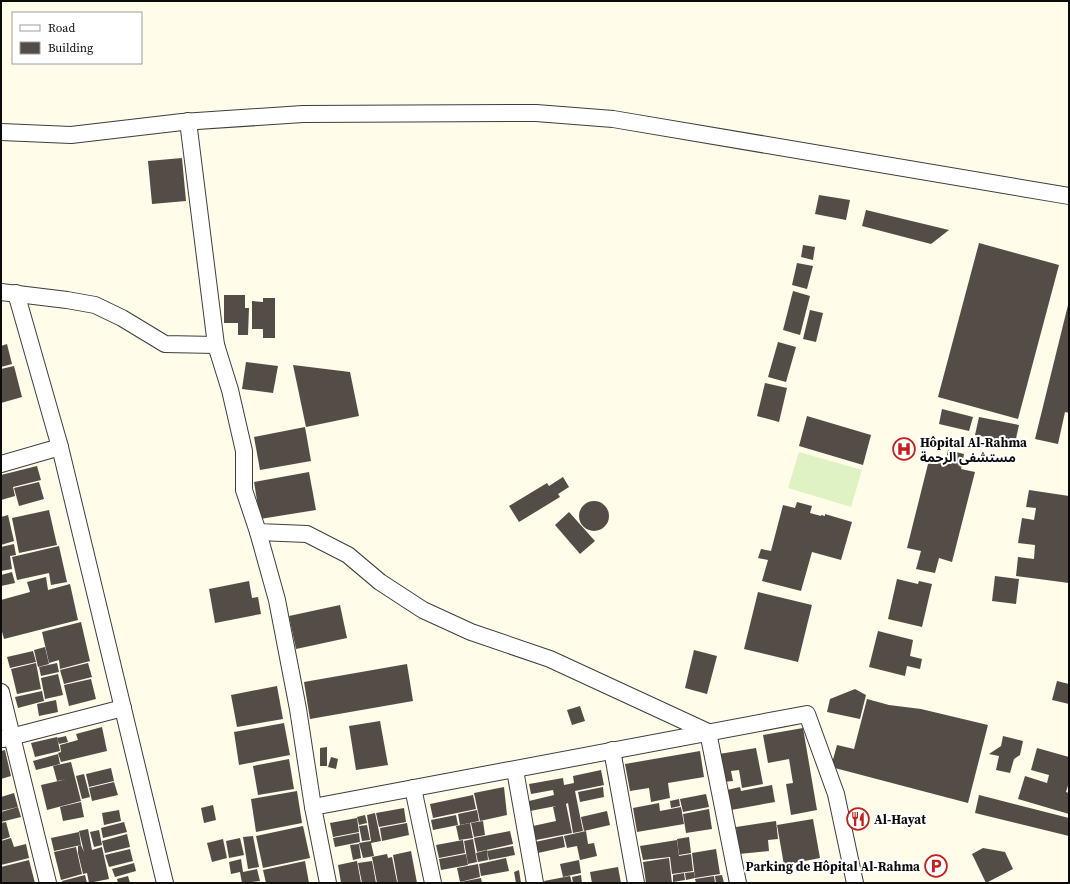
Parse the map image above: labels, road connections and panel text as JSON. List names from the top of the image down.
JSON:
{
  "places": {
    "hospital": ["Hôpital Al-Rahma مستشفى الرحمة"],
    "restaurant": ["Al-Hayat"],
    "parking": ["Parking de Hôpital Al-Rahma"]
  },
  "legend": ["Road", "Building"]
}
